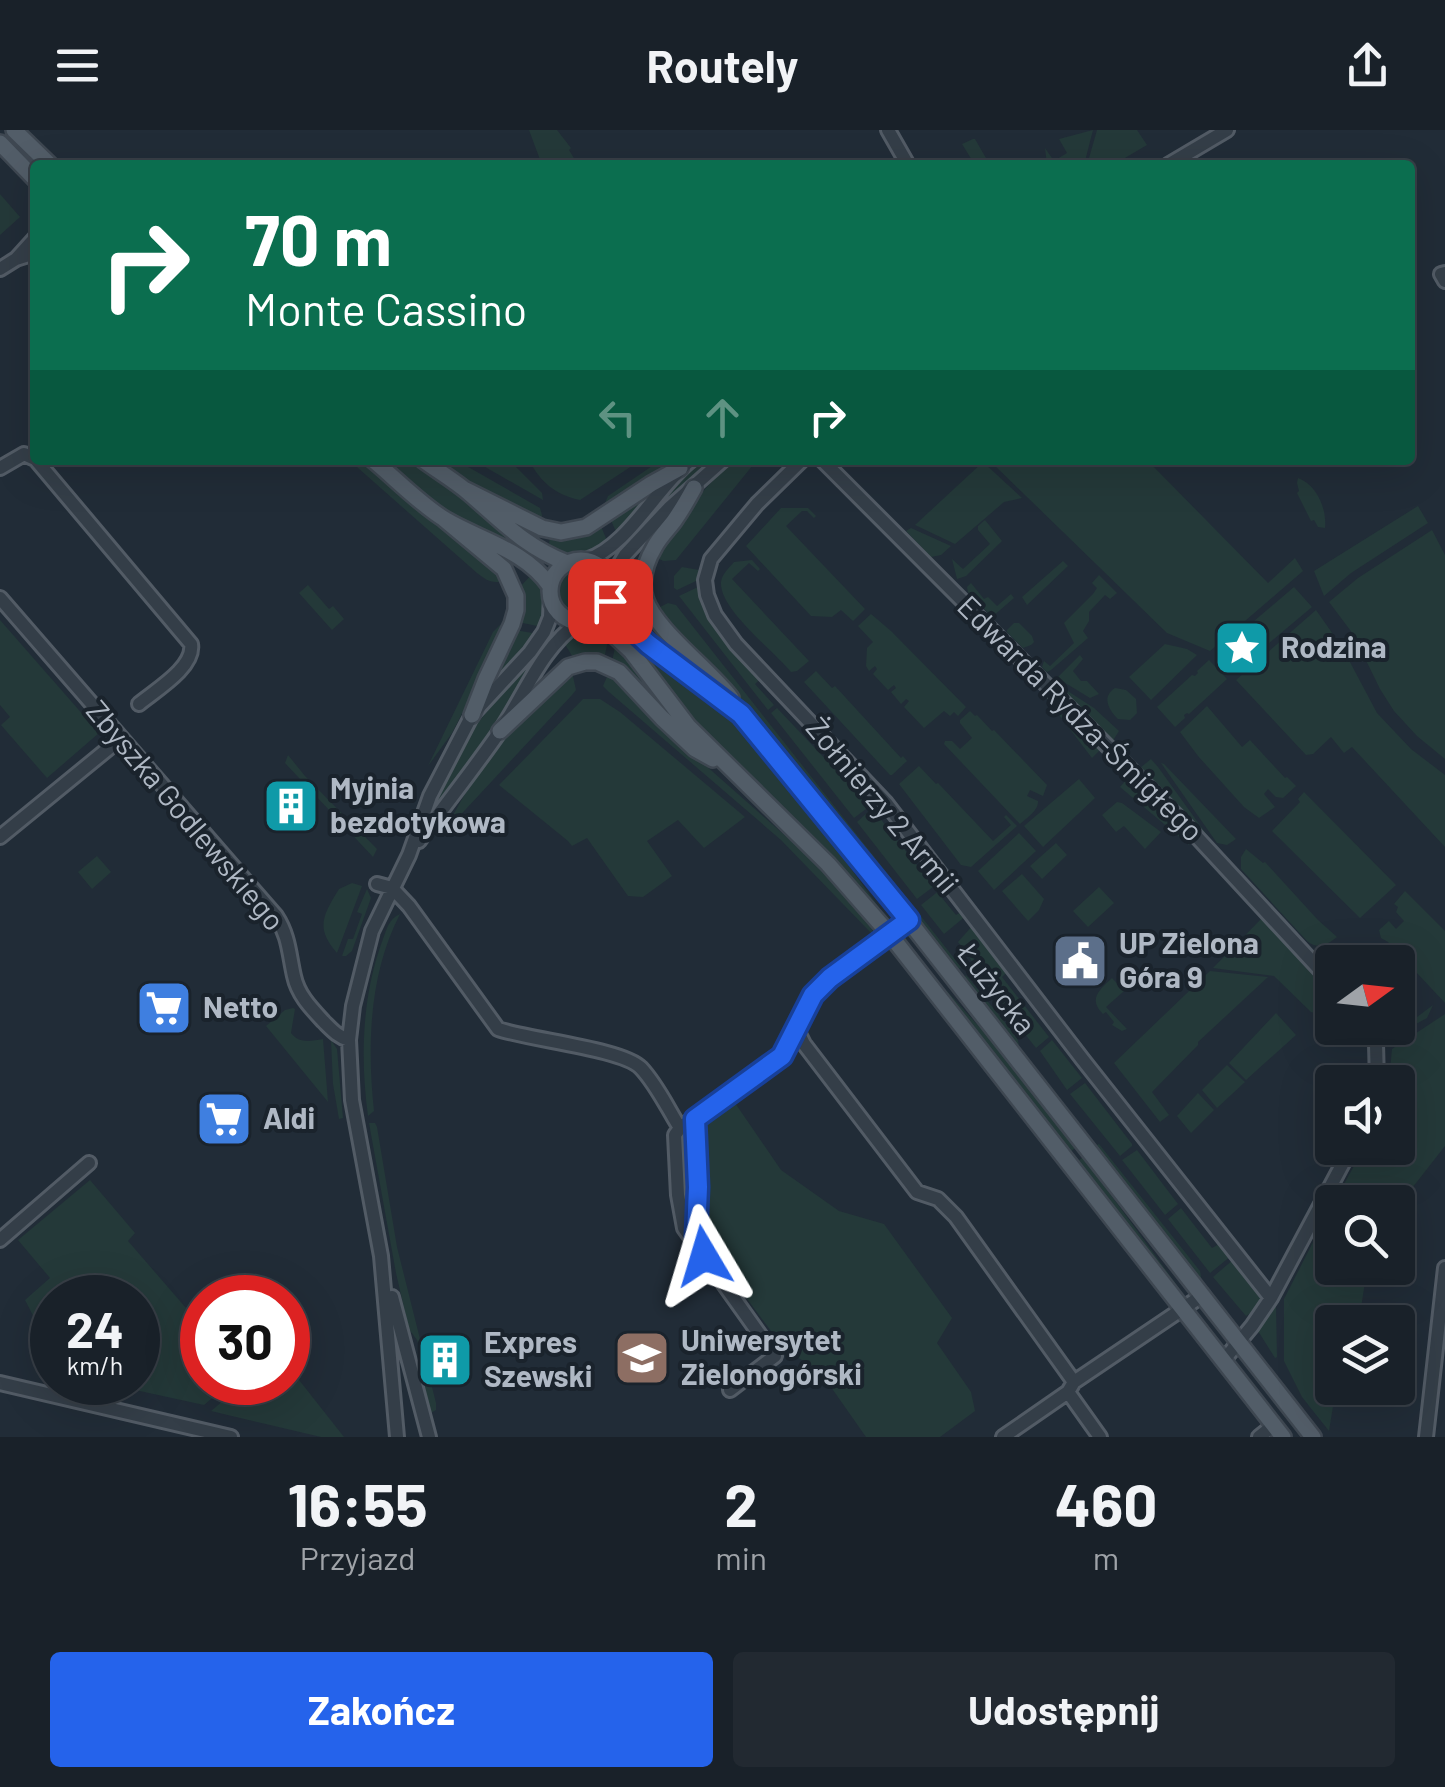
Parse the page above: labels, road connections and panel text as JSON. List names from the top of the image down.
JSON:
{
  "streets": {
    "main road": ["Łużycka"],
    "street": ["Edwarda Rydza-Śmigłego", "Żołnierzy 2 Armii", "Zbyszka Godlewskiego"]
  },
  "places": {
    "place": ["Rodzina"],
    "building": ["Myjnia bezdotykowa", "Expres Szewski"],
    "public building": ["UP Zielona Góra 9"],
    "supermarket": ["Netto", "Aldi"],
    "school or university": ["Uniwersytet Zielonogórski"]
  },
  "north": "right",
  "page": {
    "header": "Routely",
    "turn": ["70 m", "Monte Cassino"],
    "speed": "24 km/h",
    "limit": "30",
    "eta": [
      "16:55",
      "Przyjazd",
      "2",
      "min",
      "460",
      "m"
    ],
    "buttons": ["Zakończ", "Udostępnij"]
  }
}
